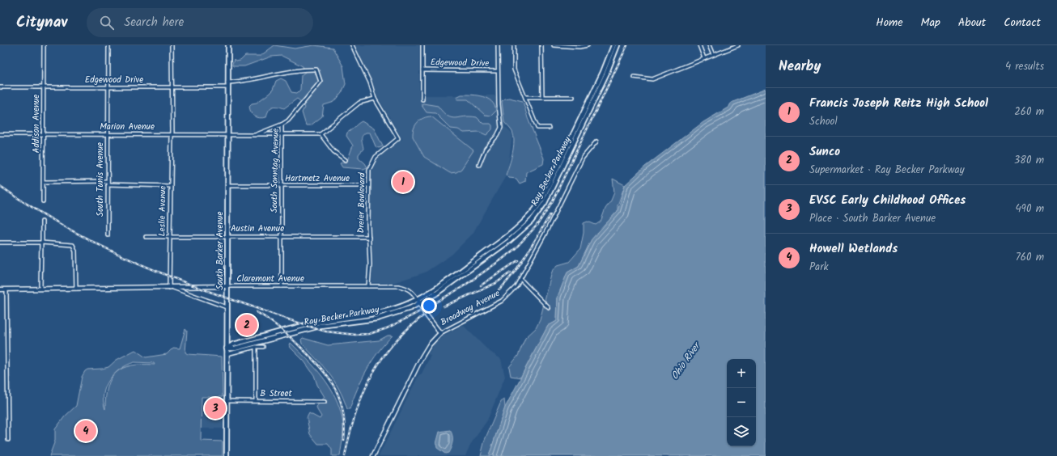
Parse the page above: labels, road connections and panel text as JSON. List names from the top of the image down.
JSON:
{
  "streets": {
    "main road": ["Ray Becker Parkway", "South Barker Avenue"],
    "street": [
      "Edgewood Drive",
      "Addison Avenue",
      "Marion Avenue",
      "South Sonntag Avenue",
      "Hartmetz Avenue",
      "South Tunis Avenue",
      "Dreier Boulevard",
      "Leslie Avenue",
      "Austin Avenue",
      "Claremont Avenue",
      "Broadway Avenue",
      "B Street"
    ]
  },
  "crossings": [
    ["Edgewood Drive", "Addison Avenue"],
    ["Edgewood Drive", "South Tunis Avenue"],
    ["Edgewood Drive", "Leslie Avenue"],
    ["Edgewood Drive", "South Barker Avenue"],
    ["Addison Avenue", "Marion Avenue"],
    ["Marion Avenue", "South Sonntag Avenue"],
    ["Marion Avenue", "South Tunis Avenue"],
    ["Marion Avenue", "Leslie Avenue"],
    ["Marion Avenue", "South Barker Avenue"],
    ["South Sonntag Avenue", "Hartmetz Avenue"],
    ["South Sonntag Avenue", "Austin Avenue"],
    ["South Sonntag Avenue", "South Barker Avenue"],
    ["South Sonntag Avenue", "Claremont Avenue"],
    ["Ray Becker Parkway", "South Barker Avenue"],
    ["Ray Becker Parkway", "Claremont Avenue"],
    ["Hartmetz Avenue", "Dreier Boulevard"],
    ["Hartmetz Avenue", "South Barker Avenue"],
    ["Dreier Boulevard", "Austin Avenue"],
    ["Dreier Boulevard", "Claremont Avenue"],
    ["Leslie Avenue", "Austin Avenue"],
    ["Leslie Avenue", "Claremont Avenue"],
    ["Austin Avenue", "South Barker Avenue"],
    ["South Barker Avenue", "Claremont Avenue"],
    ["South Barker Avenue", "B Street"],
    ["Claremont Avenue", "Broadway Avenue"]
  ],
  "water": ["Ohio River"],
  "page": {
    "header": "Citynav",
    "search": "Search here",
    "nav": [
      "Home",
      "Map",
      "About",
      "Contact"
    ],
    "heading": ["Nearby", "4 results"],
    "list": [
      {
        "mark": "1",
        "name": "Francis Joseph Reitz High School",
        "note": "School",
        "value": "260 m"
      },
      {
        "mark": "2",
        "name": "Sunco",
        "note": "Supermarket · Ray Becker Parkway",
        "value": "380 m"
      },
      {
        "mark": "3",
        "name": "EVSC Early Childhood Offices",
        "note": "Place · South Barker Avenue",
        "value": "490 m"
      },
      {
        "mark": "4",
        "name": "Howell Wetlands",
        "note": "Park",
        "value": "760 m"
      }
    ],
    "pins": [
      "1",
      "2",
      "3",
      "4"
    ],
    "map_buttons": ["+", "−"]
  }
}
